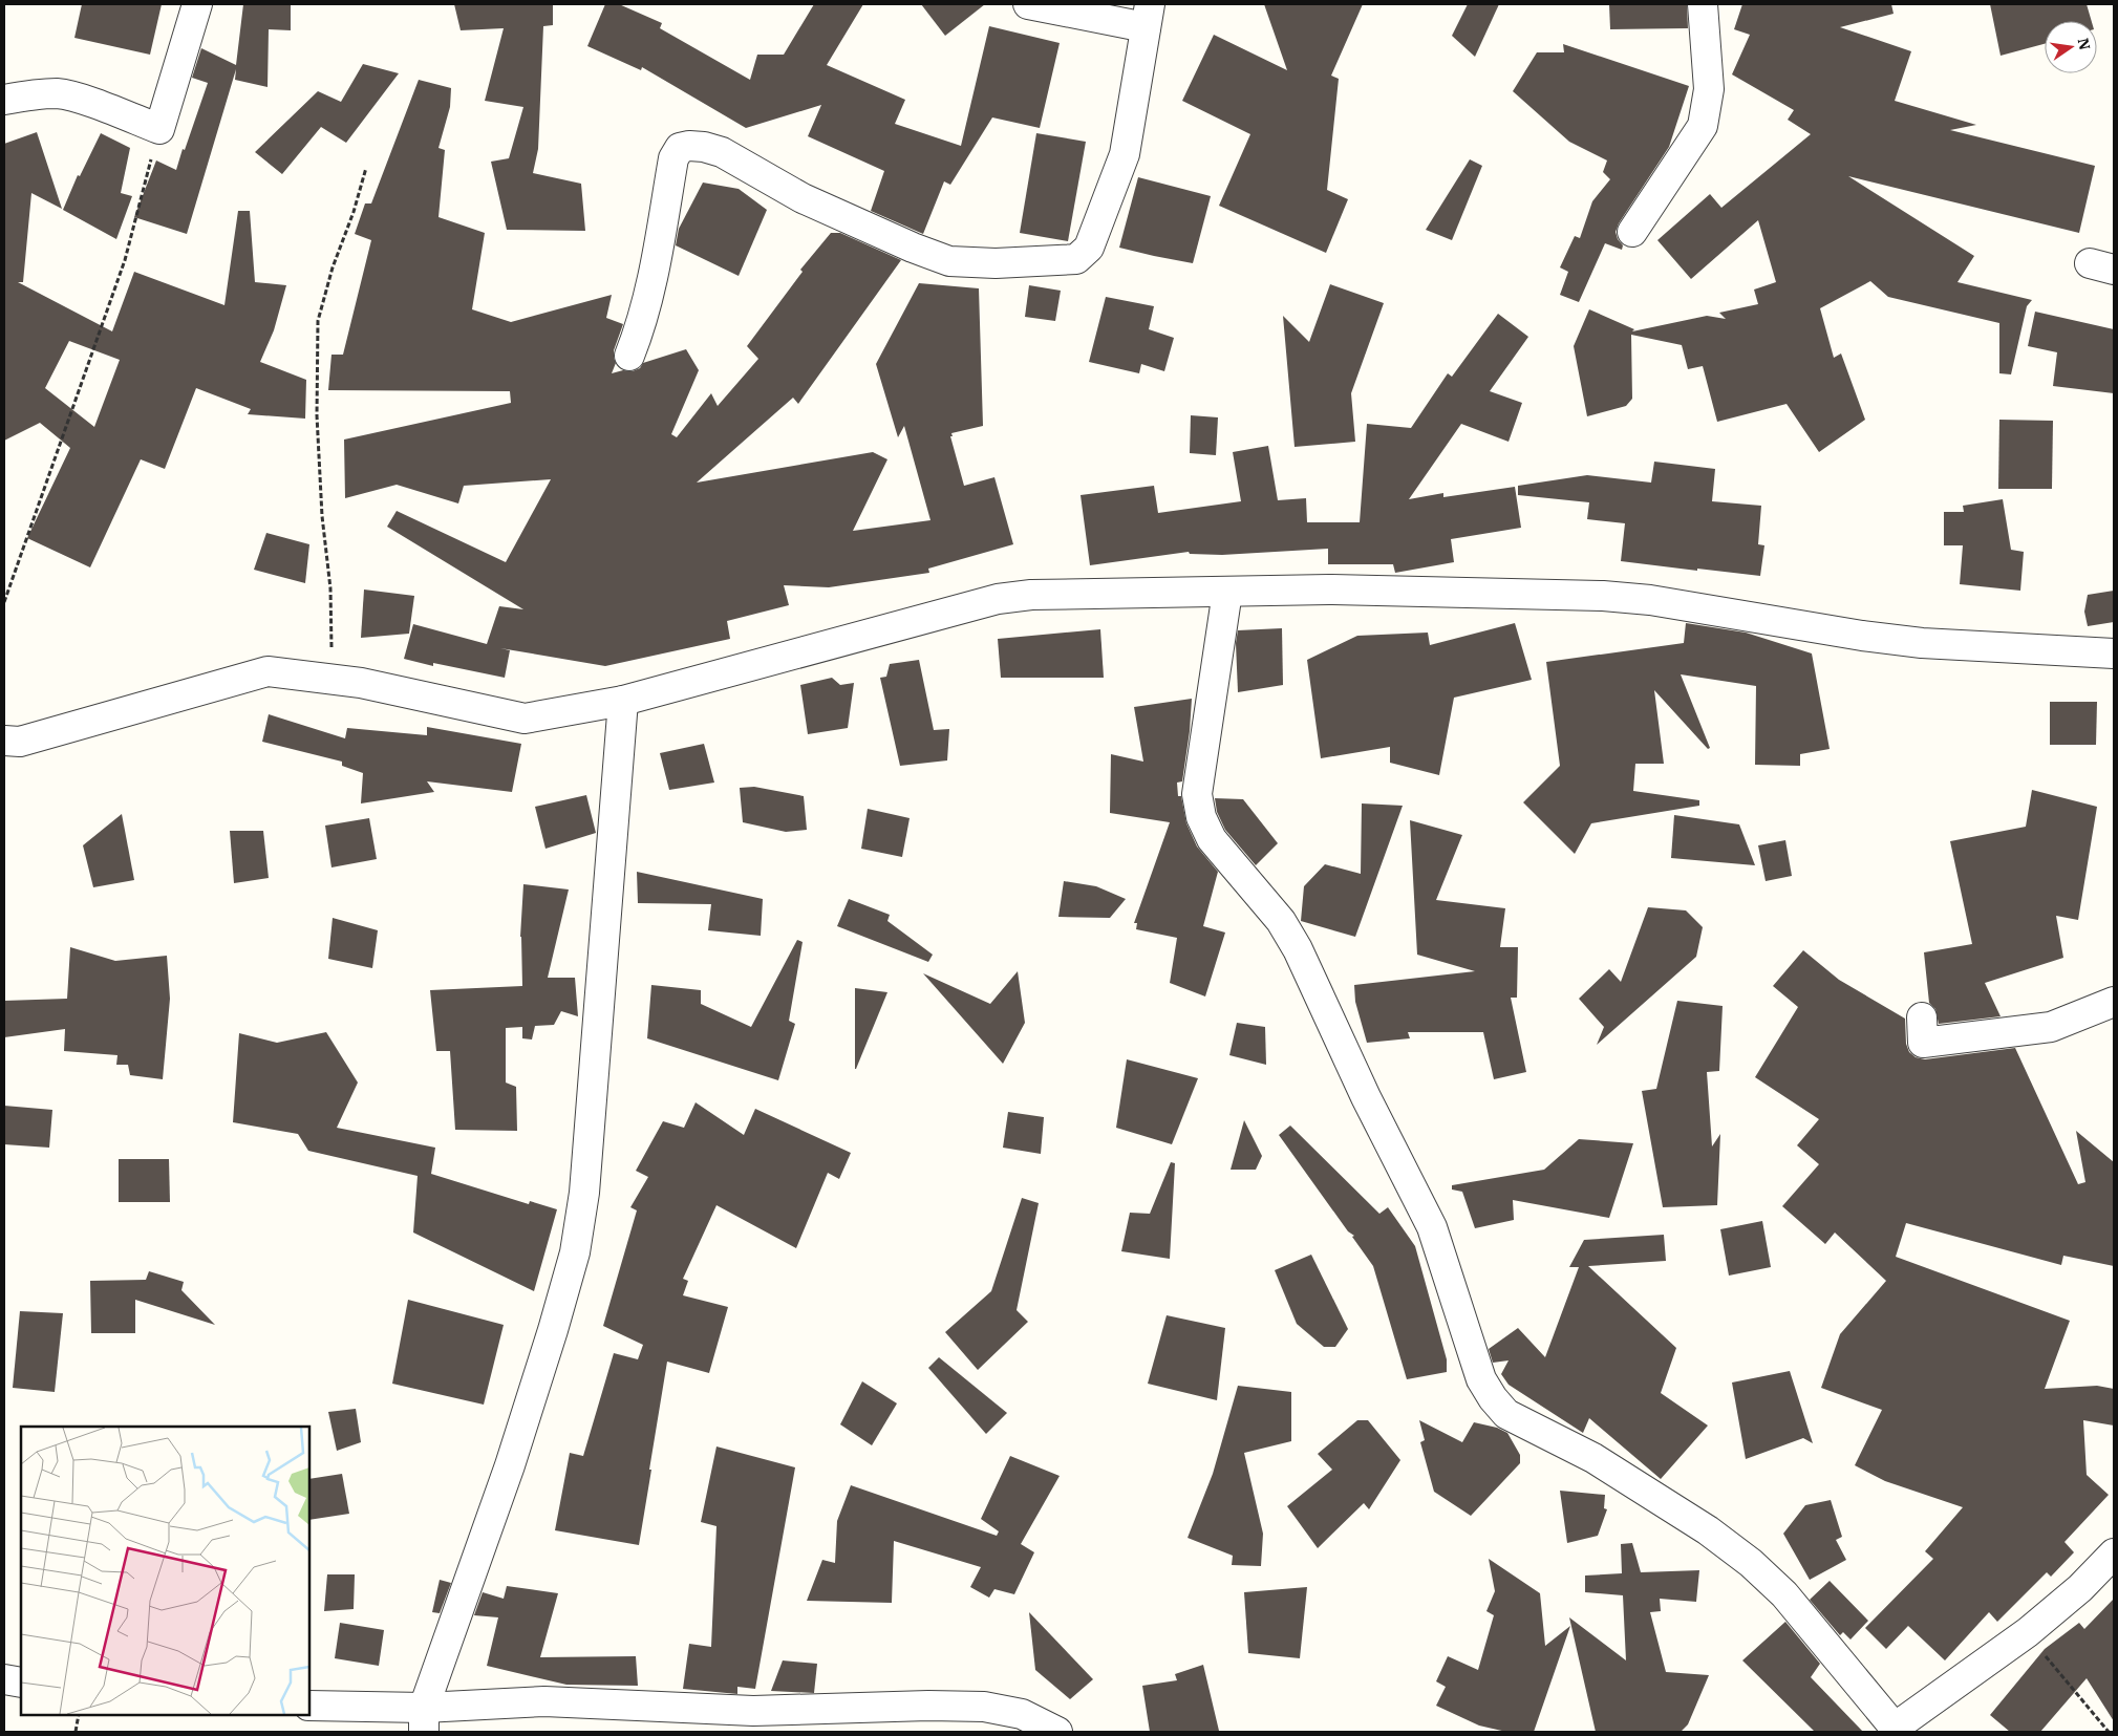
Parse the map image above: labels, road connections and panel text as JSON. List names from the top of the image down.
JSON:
{
  "north": "right"
}
